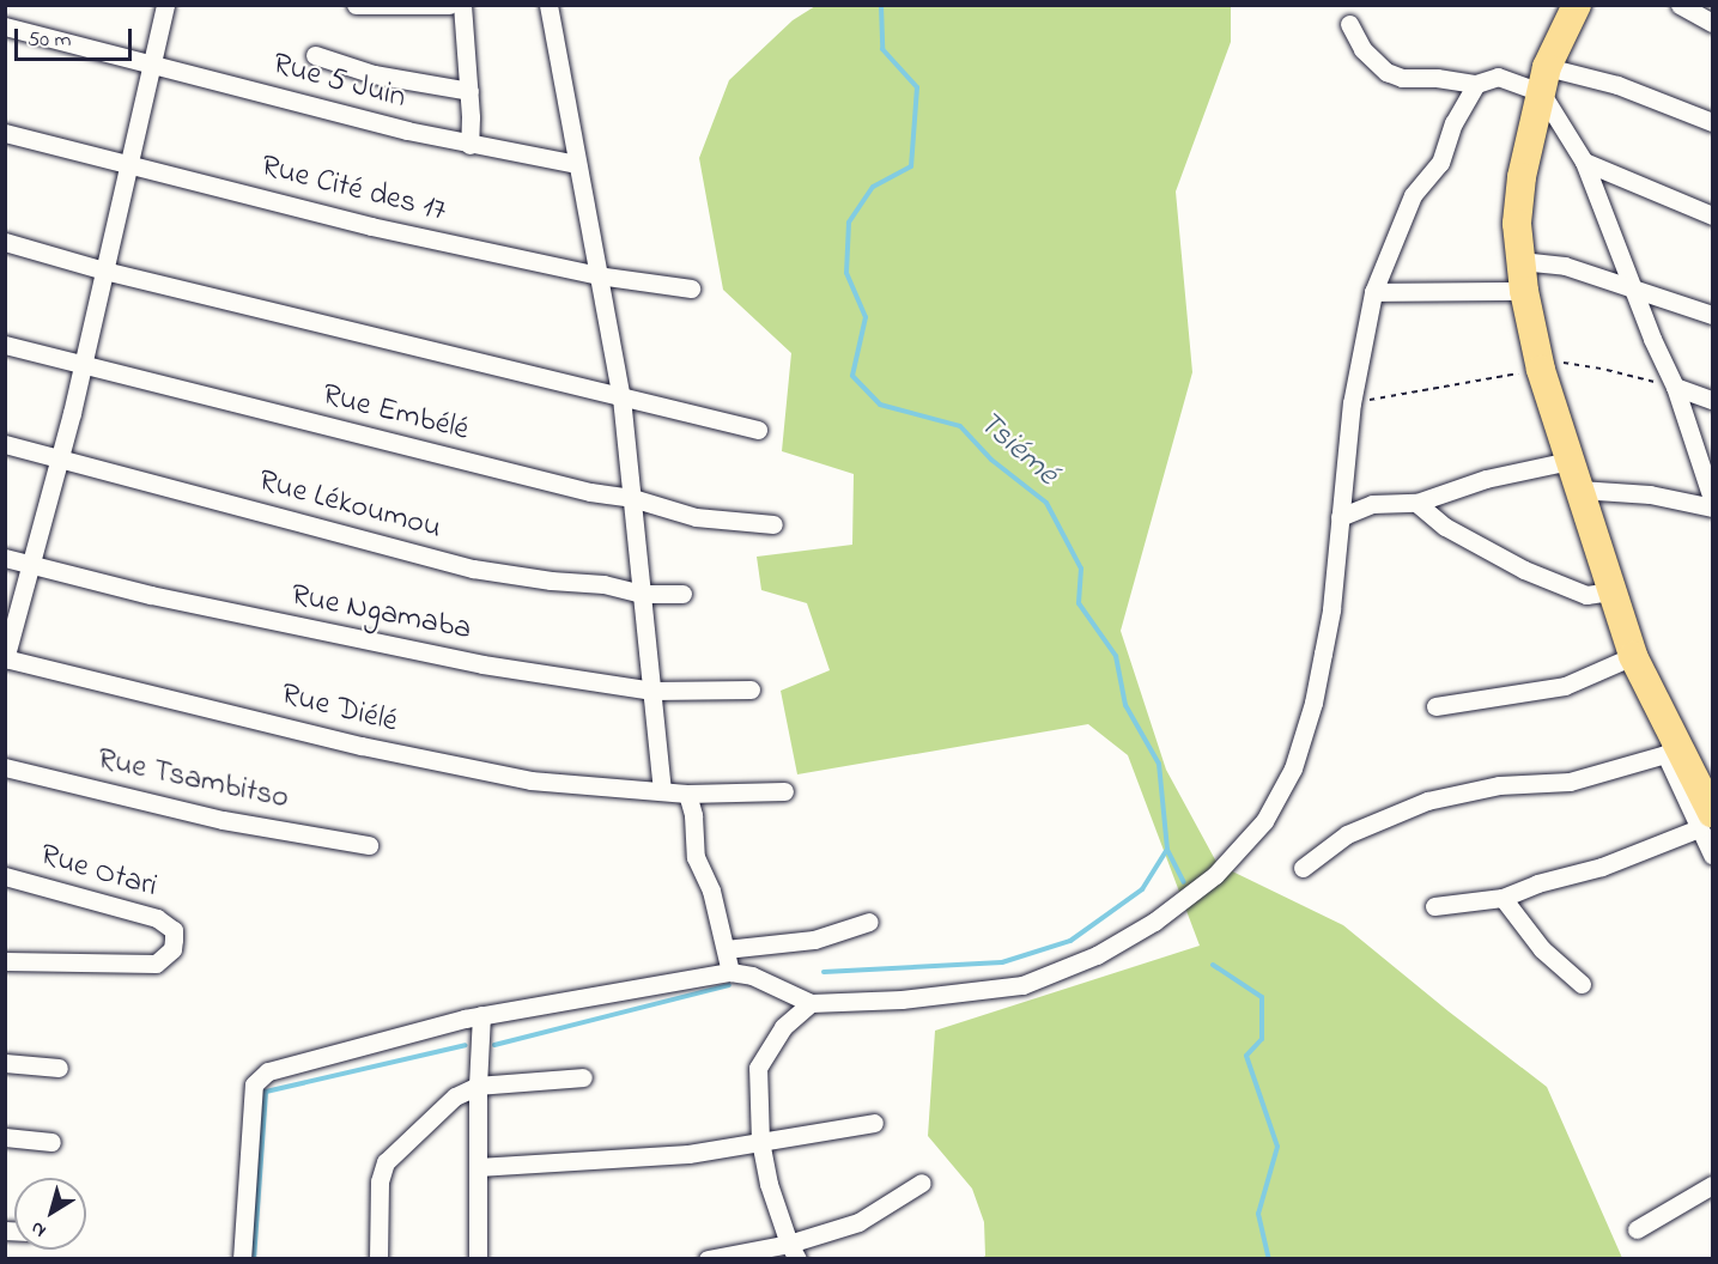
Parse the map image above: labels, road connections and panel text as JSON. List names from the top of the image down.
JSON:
{
  "streets": {
    "street": [
      "Rue 5 Juin",
      "Rue Cité des 17",
      "Rue Embélé",
      "Rue Lékoumou",
      "Rue Ngamaba",
      "Rue Diélé",
      "Rue Tsambitso",
      "Rue Otari"
    ]
  },
  "water": ["Tsiémé"],
  "scale_bar": "50 m",
  "north": "bottom left"
}
